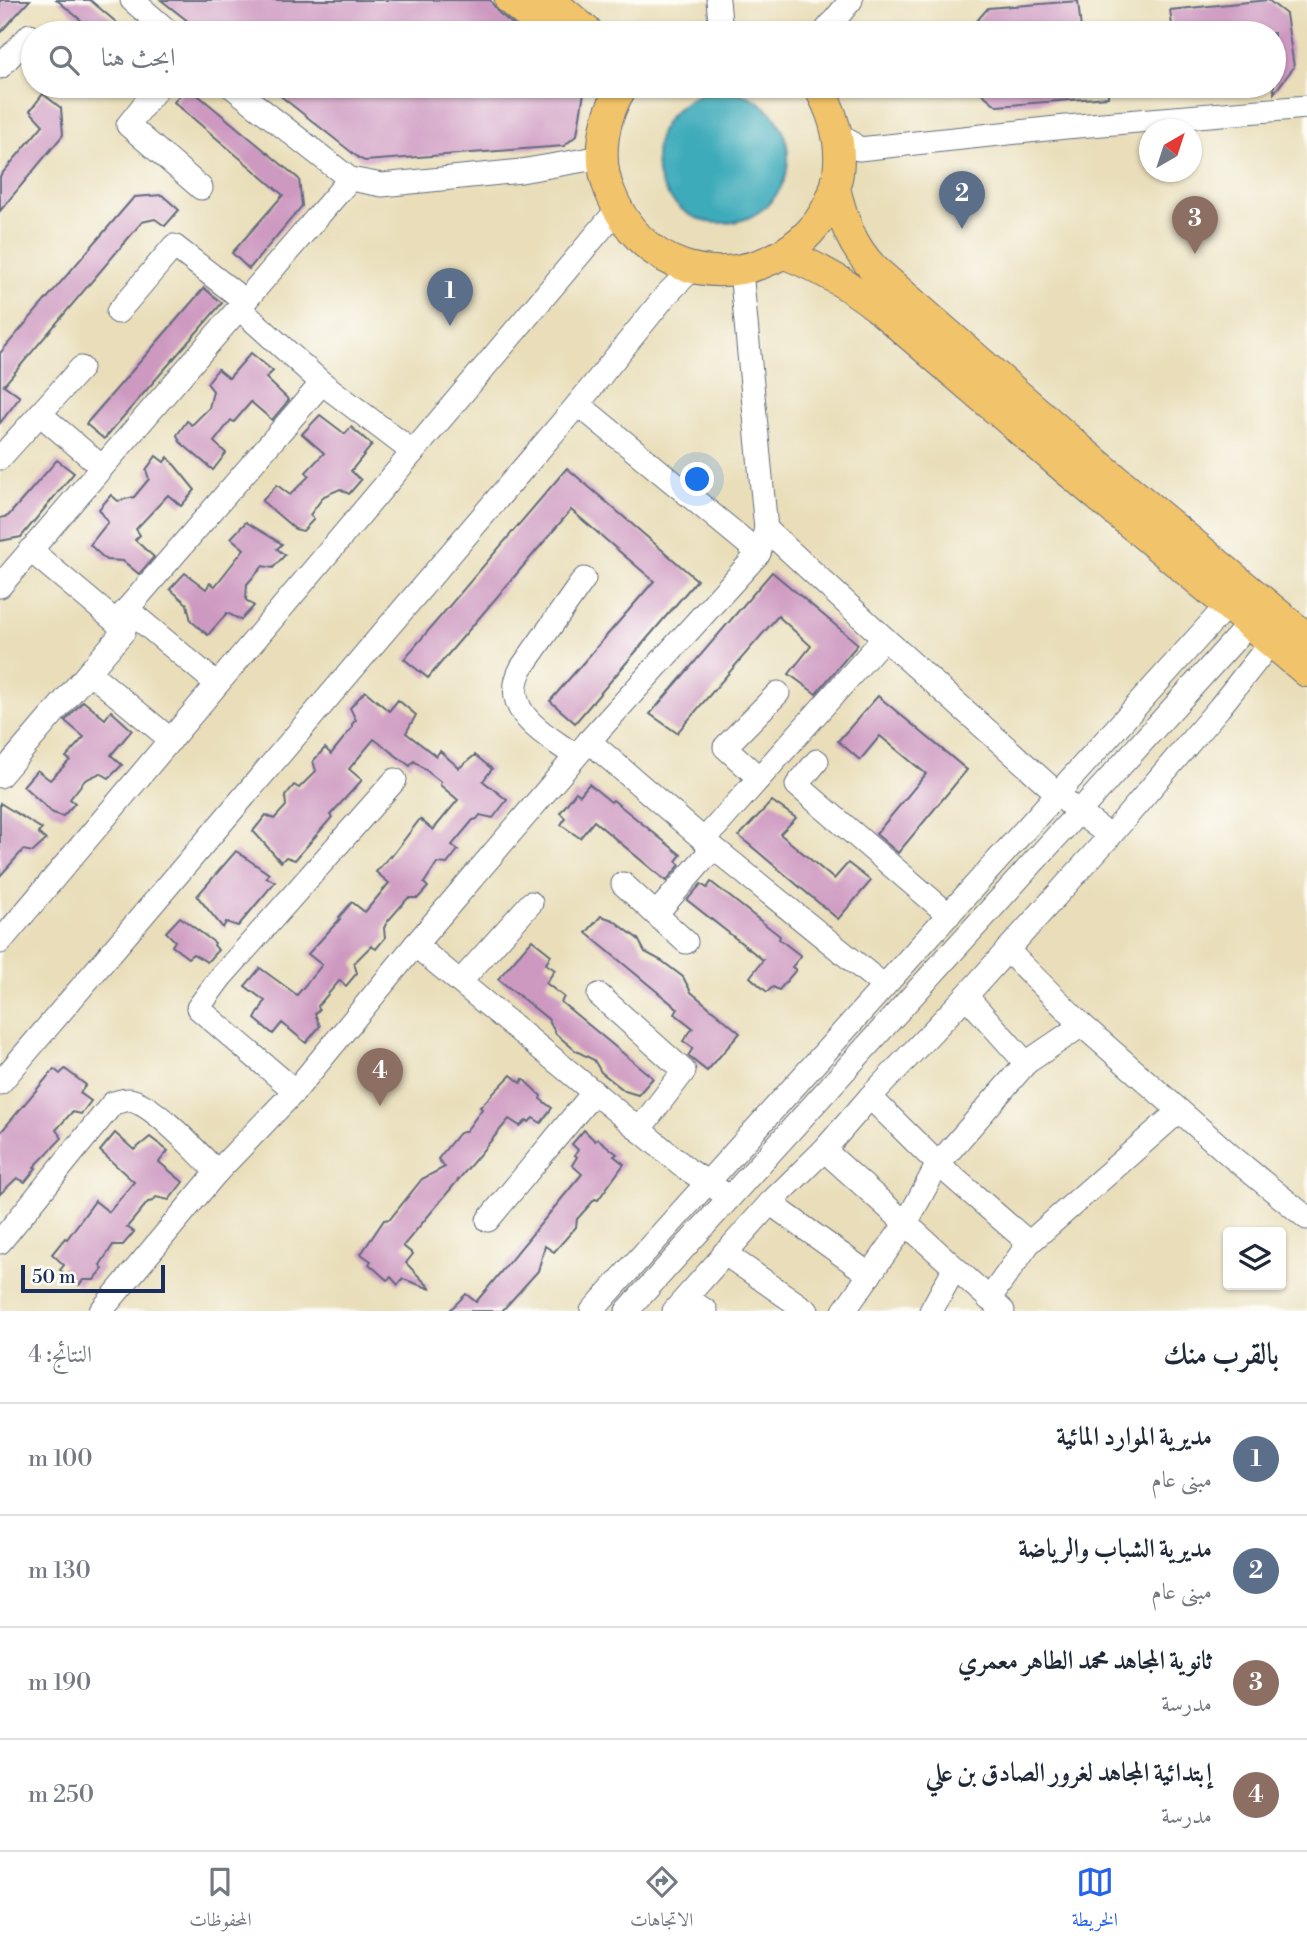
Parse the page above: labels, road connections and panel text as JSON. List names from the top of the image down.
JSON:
{
  "scale_bar": "50 m",
  "north": "top right",
  "page": {
    "search": "ابحث هنا",
    "pins": [
      "2",
      "3",
      "1",
      "4"
    ],
    "scale": "50 m",
    "heading": ["بالقرب منك", "النتائج: 4"],
    "list": [
      {
        "mark": "1",
        "name": "مديرية الموارد المائية",
        "note": "مبنى عام",
        "value": "100 m"
      },
      {
        "mark": "2",
        "name": "مديرية الشباب والرياضة",
        "note": "مبنى عام",
        "value": "130 m"
      },
      {
        "mark": "3",
        "name": "ثانوية المجاهد محمد الطاهر معمري",
        "note": "مدرسة",
        "value": "190 m"
      },
      {
        "mark": "4",
        "name": "إبتدائية المجاهد لغرور الصادق بن علي",
        "note": "مدرسة",
        "value": "250 m"
      }
    ],
    "nav": ["الخريطة", "الاتجاهات", "المحفوظات"]
  }
}
